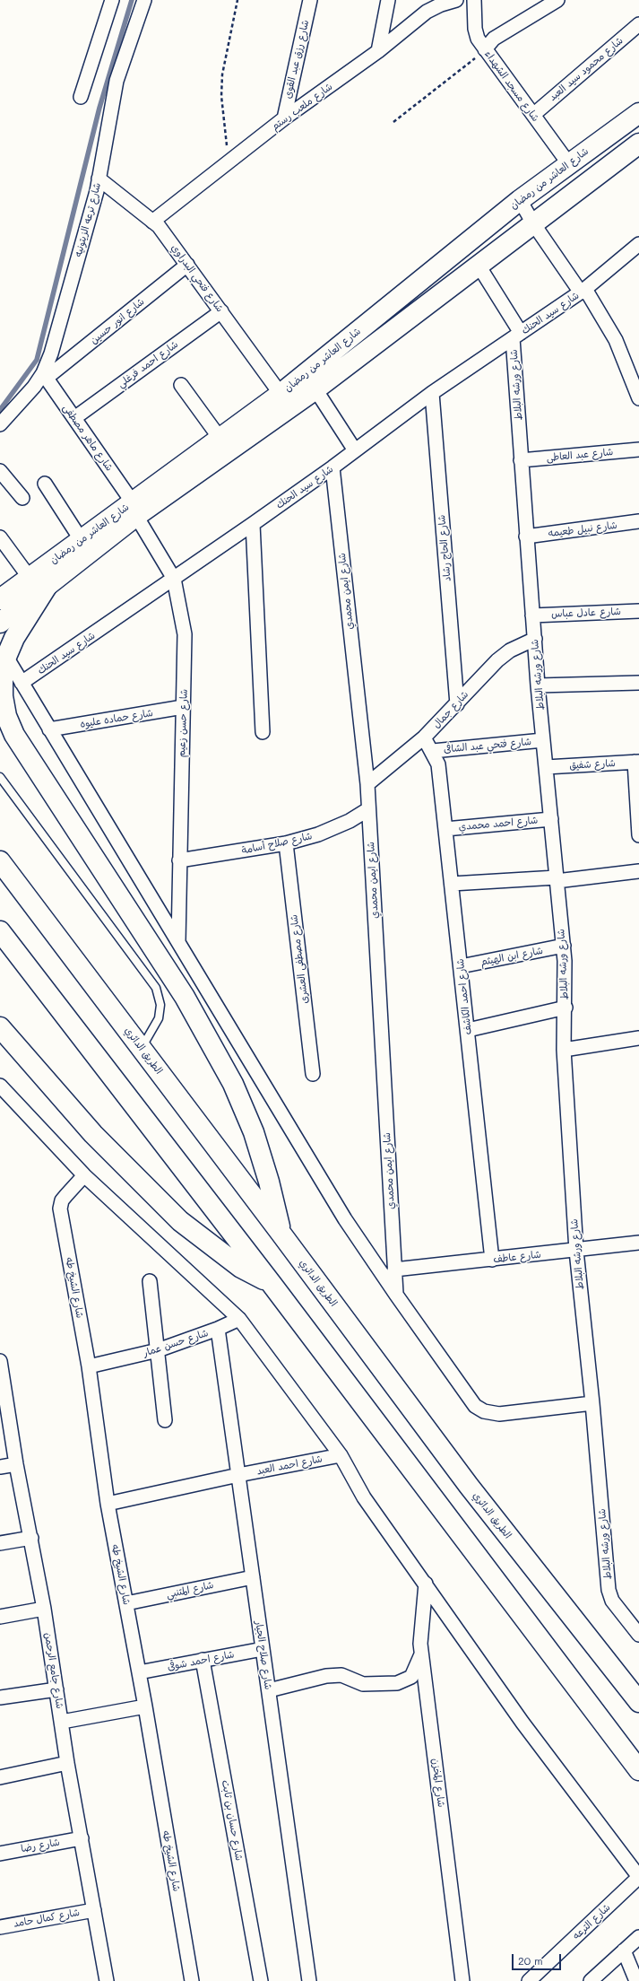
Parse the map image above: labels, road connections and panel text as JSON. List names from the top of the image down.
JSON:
{
  "streets": {
    "main road": ["شارع العاشر من رمضان", "الطريق الدائري"],
    "street": [
      "شارع رزق عبد القوى",
      "شارع محمود سيد العبد",
      "شارع مسجد الشهداء",
      "شارع ملعب رستم",
      "شارع ترعه الزيتونيه",
      "شارع فتحي البدراوي",
      "شارع سيد الحنك",
      "شارع انور حسين",
      "شارع احمد فرغلي",
      "شارع ورشه البلاط",
      "شارع ماهر مصطفى",
      "شارع عبد العاطى",
      "شارع نبيل طعيمه",
      "شارع الحاج رشاد",
      "شارع ايمن محمدي",
      "شارع عادل عباس",
      "شارع جمال",
      "شارع حماده عليوه",
      "شارع حسن زعيم",
      "شارع فتحي عبد الشافى",
      "شارع شفيق",
      "شارع احمد محمدي",
      "شارع صلاح أسامة",
      "شارع ابن الهيثم",
      "شارع مصطفى العشرى",
      "شارع احمد الكاشف",
      "شارع عاطف",
      "شارع الشيخ طه",
      "شارع حسن عمار",
      "شارع احمد العبد",
      "شارع المتنبي",
      "شارع صلاح الجيار",
      "شارع احمد شوقى",
      "شارع جامع الرحمن",
      "شارع المخزن",
      "شارع حسان بن ثابت",
      "شارع رضا",
      "شارع كمال حامد",
      "شارع الترعه"
    ]
  },
  "crossings": [
    ["شارع رزق عبد القوى", "شارع ملعب رستم"],
    ["شارع محمود سيد العبد", "شارع مسجد الشهداء"],
    ["شارع مسجد الشهداء", "شارع العاشر من رمضان"],
    ["شارع ملعب رستم", "شارع فتحي البدراوي"],
    ["شارع العاشر من رمضان", "شارع فتحي البدراوي"],
    ["شارع العاشر من رمضان", "شارع ماهر مصطفى"],
    ["شارع العاشر من رمضان", "شارع حسن زعيم"],
    ["شارع ترعه الزيتونيه", "شارع فتحي البدراوي"],
    ["شارع ترعه الزيتونيه", "شارع انور حسين"],
    ["شارع ترعه الزيتونيه", "شارع ماهر مصطفى"],
    ["شارع فتحي البدراوي", "شارع انور حسين"],
    ["شارع فتحي البدراوي", "شارع احمد فرغلي"],
    ["شارع سيد الحنك", "شارع ورشه البلاط"],
    ["شارع سيد الحنك", "شارع الحاج رشاد"],
    ["شارع سيد الحنك", "شارع ايمن محمدي"],
    ["شارع سيد الحنك", "شارع حسن زعيم"],
    ["شارع انور حسين", "شارع ماهر مصطفى"],
    ["شارع احمد فرغلي", "شارع ماهر مصطفى"],
    ["شارع ورشه البلاط", "شارع عبد العاطى"],
    ["شارع ورشه البلاط", "شارع نبيل طعيمه"],
    ["شارع ورشه البلاط", "شارع عادل عباس"],
    ["شارع ورشه البلاط", "شارع جمال"],
    ["شارع ورشه البلاط", "شارع فتحي عبد الشافى"],
    ["شارع ورشه البلاط", "شارع شفيق"],
    ["شارع ورشه البلاط", "شارع احمد محمدي"],
    ["شارع ورشه البلاط", "شارع ابن الهيثم"],
    ["شارع ورشه البلاط", "شارع عاطف"],
    ["شارع ماهر مصطفى", "شارع حسن زعيم"],
    ["شارع الحاج رشاد", "شارع جمال"],
    ["شارع ايمن محمدي", "شارع جمال"],
    ["شارع ايمن محمدي", "شارع صلاح أسامة"],
    ["شارع ايمن محمدي", "شارع عاطف"],
    ["شارع جمال", "شارع احمد الكاشف"],
    ["شارع حماده عليوه", "شارع حسن زعيم"],
    ["شارع حسن زعيم", "شارع صلاح أسامة"],
    ["شارع فتحي عبد الشافى", "شارع احمد الكاشف"],
    ["شارع احمد محمدي", "شارع احمد الكاشف"],
    ["شارع صلاح أسامة", "شارع مصطفى العشرى"],
    ["شارع ابن الهيثم", "شارع احمد الكاشف"],
    ["شارع احمد الكاشف", "شارع عاطف"],
    ["شارع الشيخ طه", "شارع حسن عمار"],
    ["شارع الشيخ طه", "شارع احمد العبد"],
    ["شارع الشيخ طه", "شارع المتنبي"],
    ["شارع الشيخ طه", "شارع احمد شوقى"],
    ["شارع حسن عمار", "شارع صلاح الجيار"],
    ["شارع احمد العبد", "شارع صلاح الجيار"],
    ["شارع المتنبي", "شارع صلاح الجيار"],
    ["شارع صلاح الجيار", "شارع احمد شوقى"],
    ["شارع احمد شوقى", "شارع حسان بن ثابت"],
    ["شارع جامع الرحمن", "شارع رضا"],
    ["شارع جامع الرحمن", "شارع كمال حامد"]
  ],
  "scale_bar": "20 m"
}
